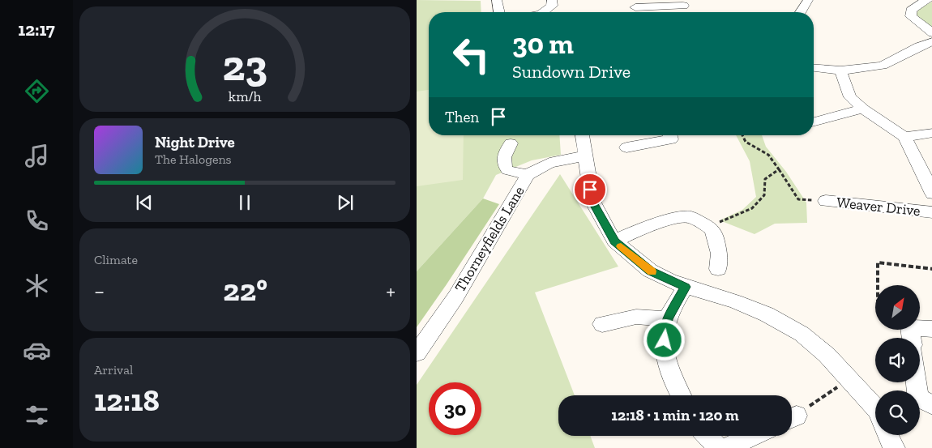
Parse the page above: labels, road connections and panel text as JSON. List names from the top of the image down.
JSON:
{
  "streets": {
    "street": ["Weaver Drive", "Thorneyfields Lane"]
  },
  "north": "top right",
  "page": {
    "tabs": "12:17",
    "turn": ["30 m", "Sundown Drive"],
    "then": "Then",
    "song": ["Night Drive", "The Halogens"],
    "tile": [
      "Climate",
      ["Arrival", "12:18"]
    ],
    "heat": ["−", "22°", "+"],
    "limit": "30",
    "trip": "12:18 · 1 min · 120 m",
    "gauge": ["23", "km/h"]
  }
}
